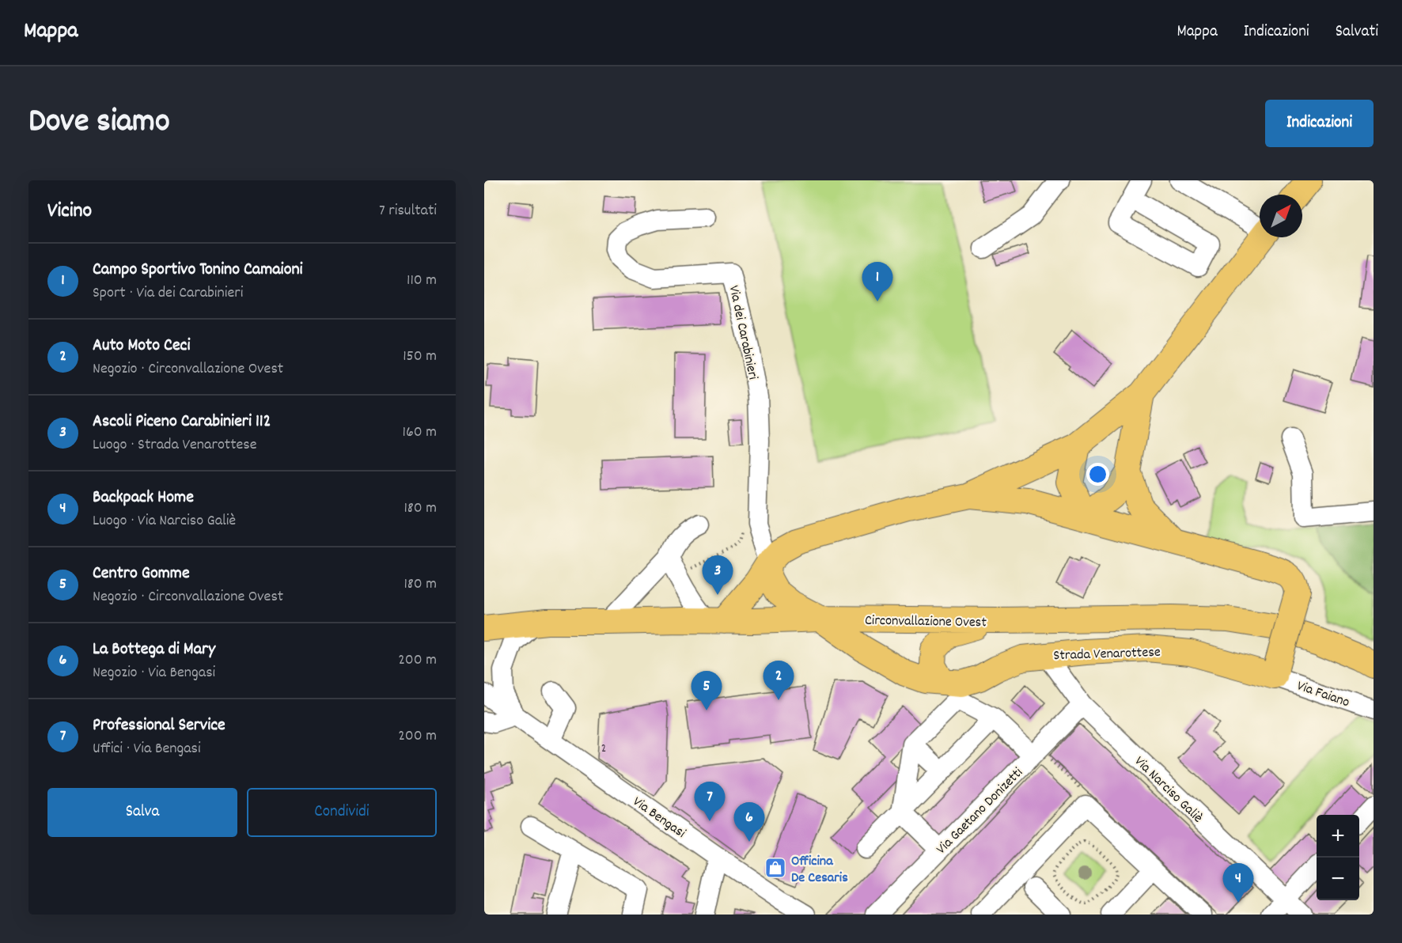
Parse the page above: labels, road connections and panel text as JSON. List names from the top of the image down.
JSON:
{
  "streets": {
    "main road": ["Circonvallazione Ovest", "Strada Venarottese"],
    "street": [
      "Via dei Carabinieri",
      "Via Faiano",
      "Via Narciso Galiè",
      "Via Gaetano Donizetti",
      "Via Bengasi"
    ]
  },
  "crossings": [
    ["Via dei Carabinieri", "Strada Venarottese"],
    ["Circonvallazione Ovest", "Strada Venarottese"],
    ["Strada Venarottese", "Via Faiano"],
    ["Strada Venarottese", "Via Narciso Galiè"],
    ["Via Narciso Galiè", "Via Gaetano Donizetti"]
  ],
  "places": {
    "shop": ["Officina De Cesaris"]
  },
  "house_numbers": ["2"],
  "north": "top right",
  "page": {
    "header": "Mappa",
    "nav": ["Mappa", "Indicazioni", "Salvati"],
    "title": "Dove siamo",
    "buttons": [
      "Indicazioni",
      ["Salva", "Condividi"]
    ],
    "heading": ["Vicino", "7 risultati"],
    "list": [
      {
        "mark": "1",
        "name": "Campo Sportivo Tonino Camaioni",
        "note": "Sport · Via dei Carabinieri",
        "value": "110 m"
      },
      {
        "mark": "2",
        "name": "Auto Moto Ceci",
        "note": "Negozio · Circonvallazione Ovest",
        "value": "150 m"
      },
      {
        "mark": "3",
        "name": "Ascoli Piceno Carabinieri 112",
        "note": "Luogo · Strada Venarottese",
        "value": "160 m"
      },
      {
        "mark": "4",
        "name": "Backpack Home",
        "note": "Luogo · Via Narciso Galiè",
        "value": "180 m"
      },
      {
        "mark": "5",
        "name": "Centro Gomme",
        "note": "Negozio · Circonvallazione Ovest",
        "value": "180 m"
      },
      {
        "mark": "6",
        "name": "La Bottega di Mary",
        "note": "Negozio · Via Bengasi",
        "value": "200 m"
      },
      {
        "mark": "7",
        "name": "Professional Service",
        "note": "Uffici · Via Bengasi",
        "value": "200 m"
      }
    ],
    "pins": [
      "1",
      "3",
      "2",
      "5",
      "7",
      "6",
      "4"
    ],
    "map_buttons": ["+", "−"]
  }
}
